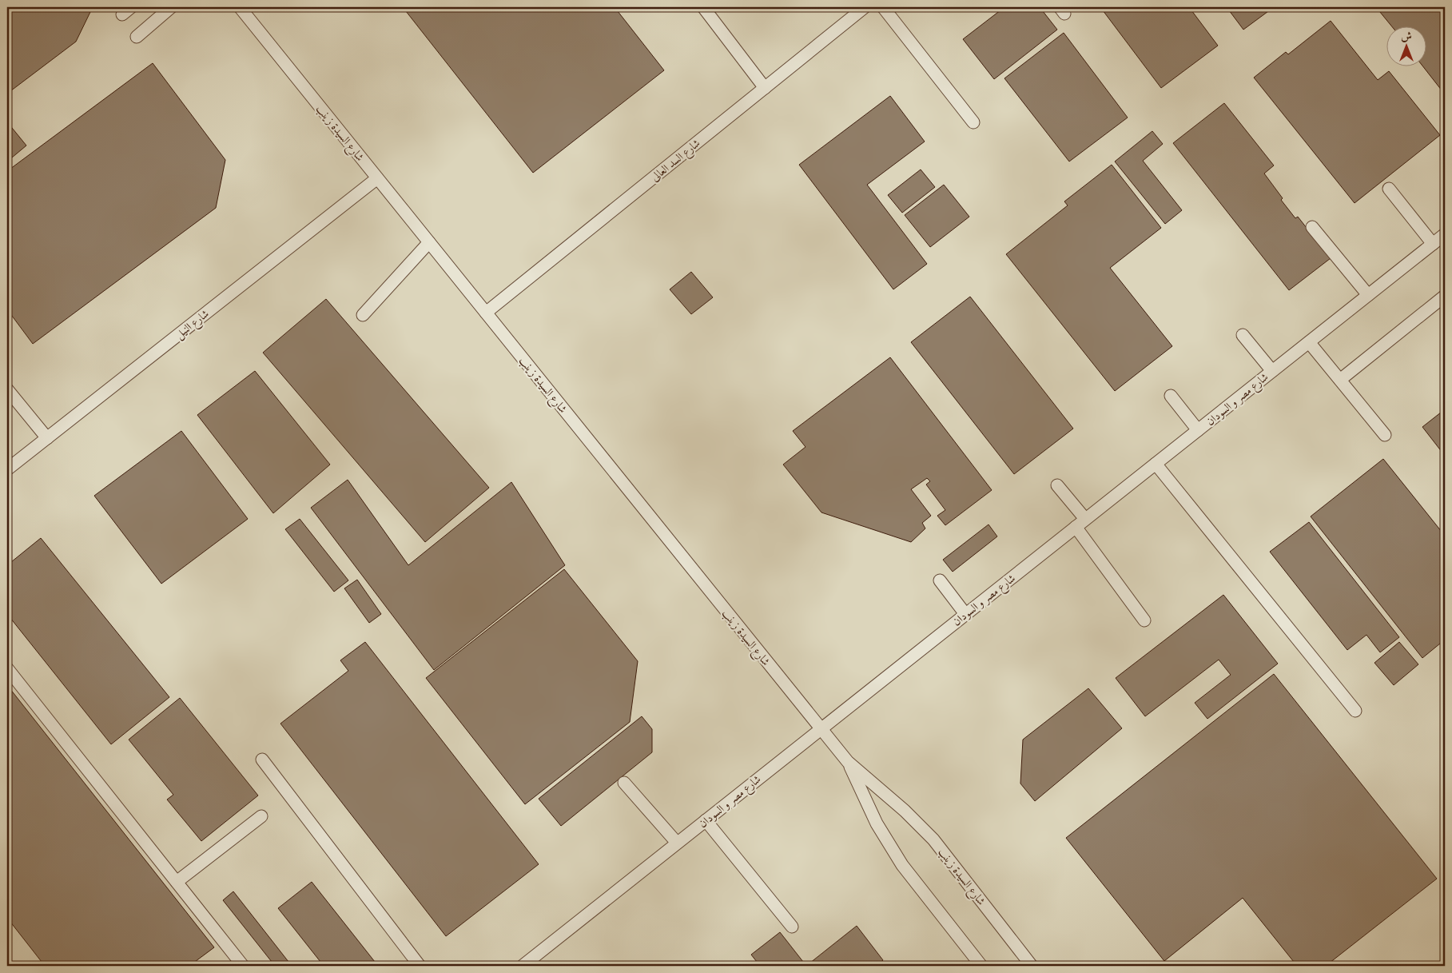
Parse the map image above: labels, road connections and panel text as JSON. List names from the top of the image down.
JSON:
{
  "streets": {
    "lane": [
      "شارع السيدة زينب",
      "شارع السد العالى",
      "شارع النيل",
      "شارع مصر و السودان"
    ]
  },
  "crossings": [
    ["شارع السيدة زينب", "شارع السد العالى"],
    ["شارع السيدة زينب", "شارع النيل"],
    ["شارع السيدة زينب", "شارع مصر و السودان"]
  ],
  "north": "top"
}
